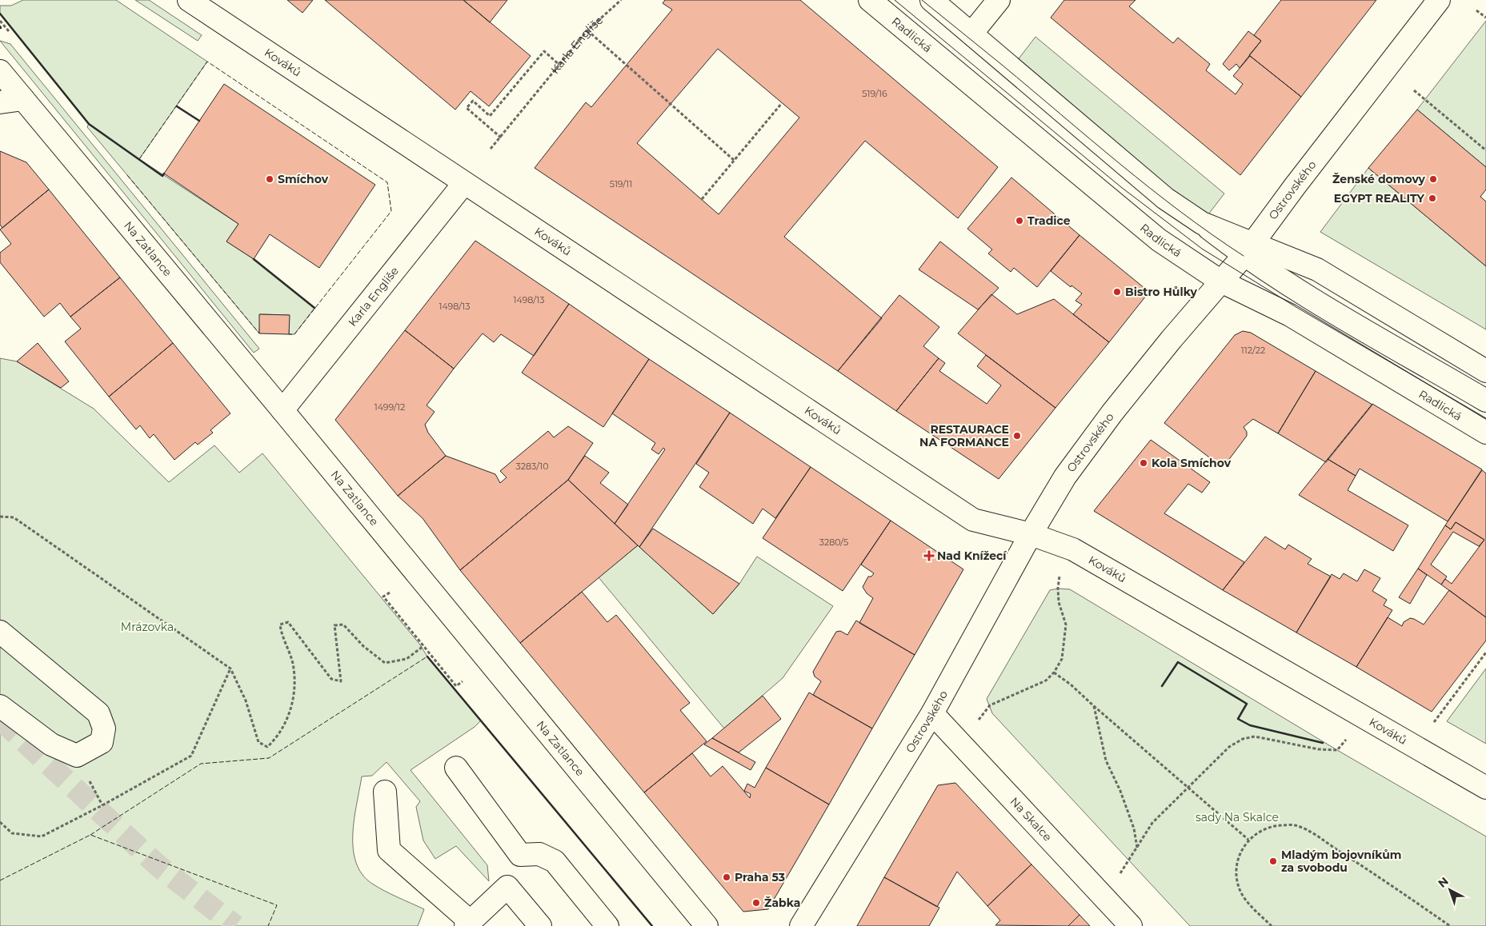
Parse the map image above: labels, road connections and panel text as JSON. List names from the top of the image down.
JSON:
{
  "streets": {
    "street": [
      "Radlická",
      "Karla Engliše",
      "Kováků",
      "Ostrovského",
      "Na Zatlance",
      "Na Skalce"
    ]
  },
  "crossings": [
    ["Radlická", "Ostrovského"],
    ["Karla Engliše", "Kováků"],
    ["Karla Engliše", "Na Zatlance"],
    ["Kováků", "Ostrovského"],
    ["Ostrovského", "Na Skalce"]
  ],
  "parks": ["Mrázovka", "sady Na Skalce"],
  "places": {
    "other": [
      "Smíchov",
      "Ženské domovy",
      "EGYPT REALITY",
      "Tradice",
      "Bistro Hůlky",
      "RESTAURACE NA FORMANCE",
      "Kola Smíchov",
      "Mladým bojovníkům za svobodu",
      "Praha 53",
      "Žabka"
    ],
    "health": ["Nad Knížecí"]
  },
  "house_numbers": [
    "519/16",
    "519/11",
    "1498/13",
    "1498/13",
    "112/22",
    "1499/12",
    "3283/10",
    "3280/5"
  ],
  "north": "top left"
}
